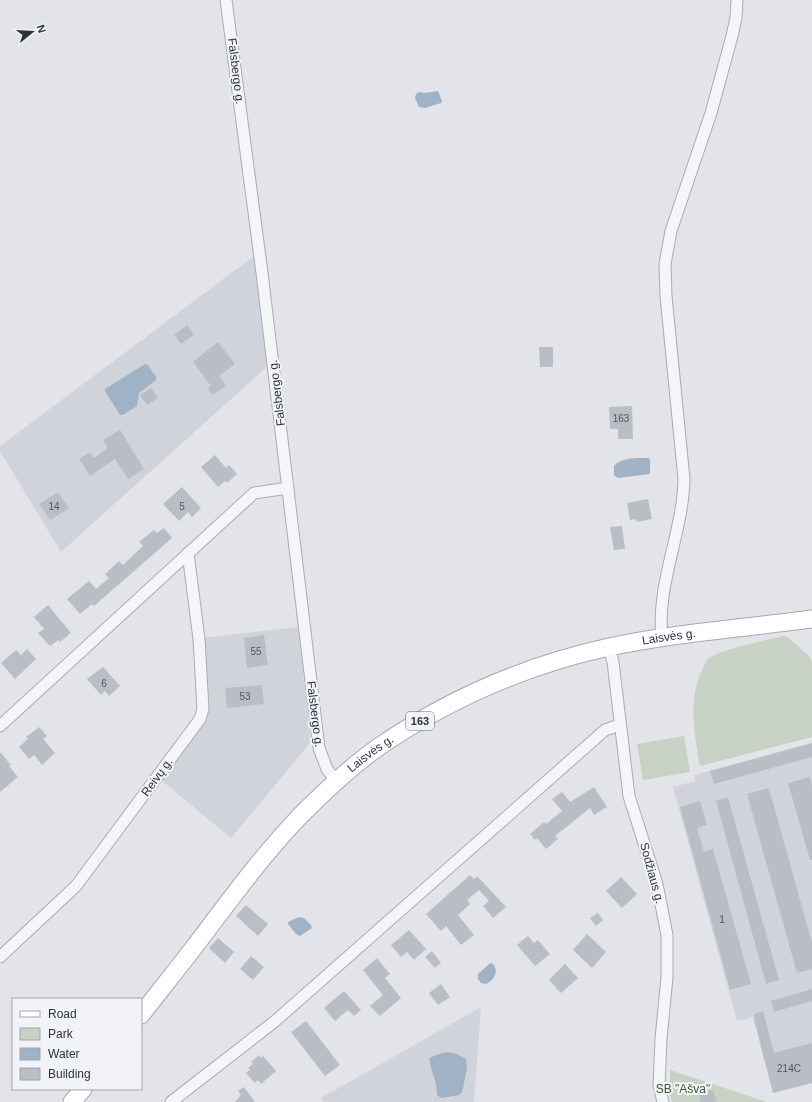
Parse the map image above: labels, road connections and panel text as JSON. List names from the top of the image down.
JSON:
{
  "streets": {
    "main road": ["Laisvės g.", "163"],
    "street": ["Falsbergo g.", "Reivų g.", "Sodžiaus g."]
  },
  "crossings": [
    ["Falsbergo g.", "Laisvės g."],
    ["Laisvės g.", "Sodžiaus g."]
  ],
  "parks": ["SB \"Ašva\""],
  "house_numbers": [
    "163",
    "14",
    "5",
    "55",
    "6",
    "53",
    "1",
    "214C"
  ],
  "legend": [
    "Road",
    "Park",
    "Water",
    "Building"
  ],
  "north": "right"
}
